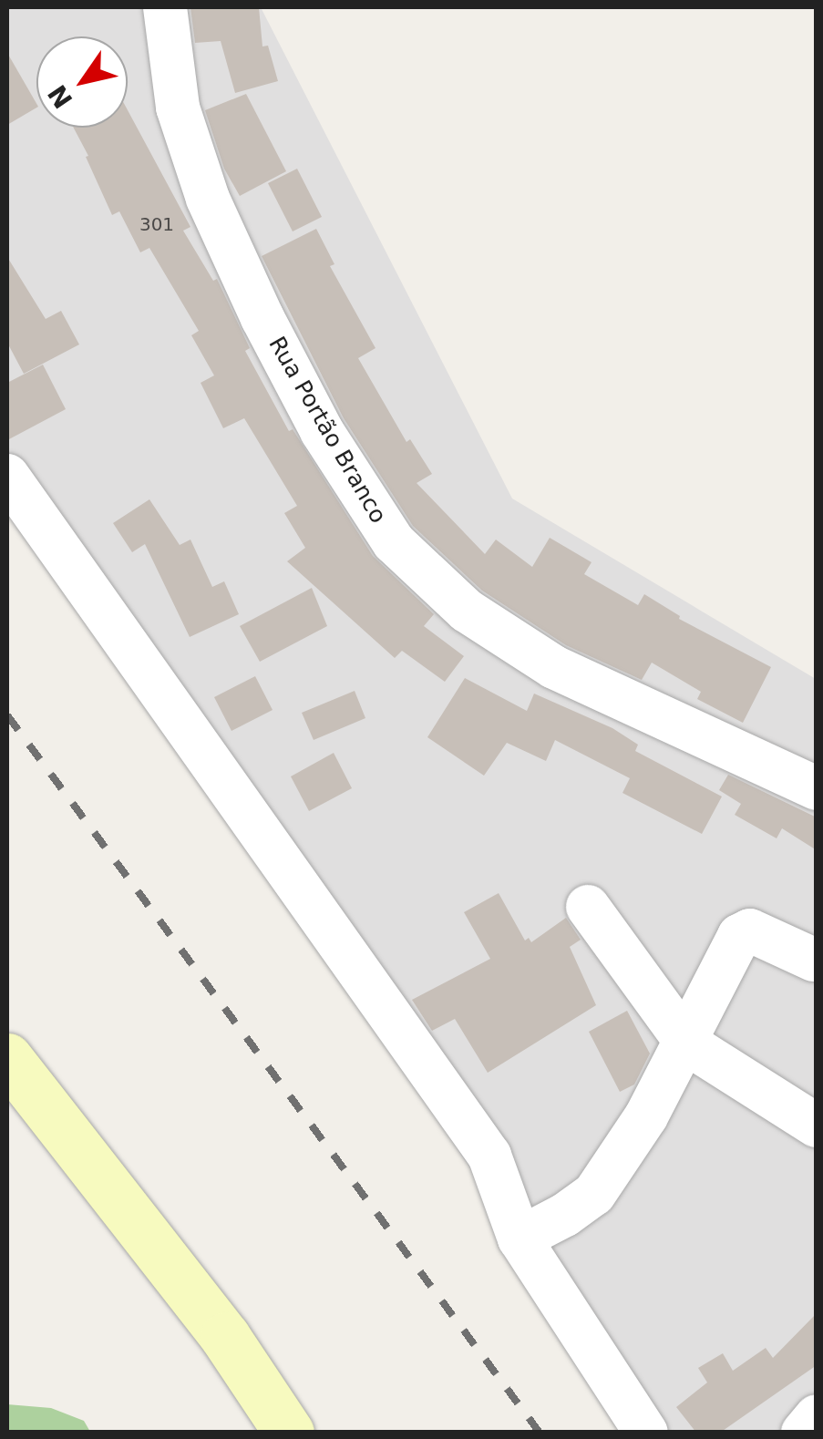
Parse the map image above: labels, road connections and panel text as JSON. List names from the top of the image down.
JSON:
{
  "streets": {
    "street": ["Rua Portão Branco"]
  },
  "house_numbers": ["301"],
  "north": "bottom left"
}
